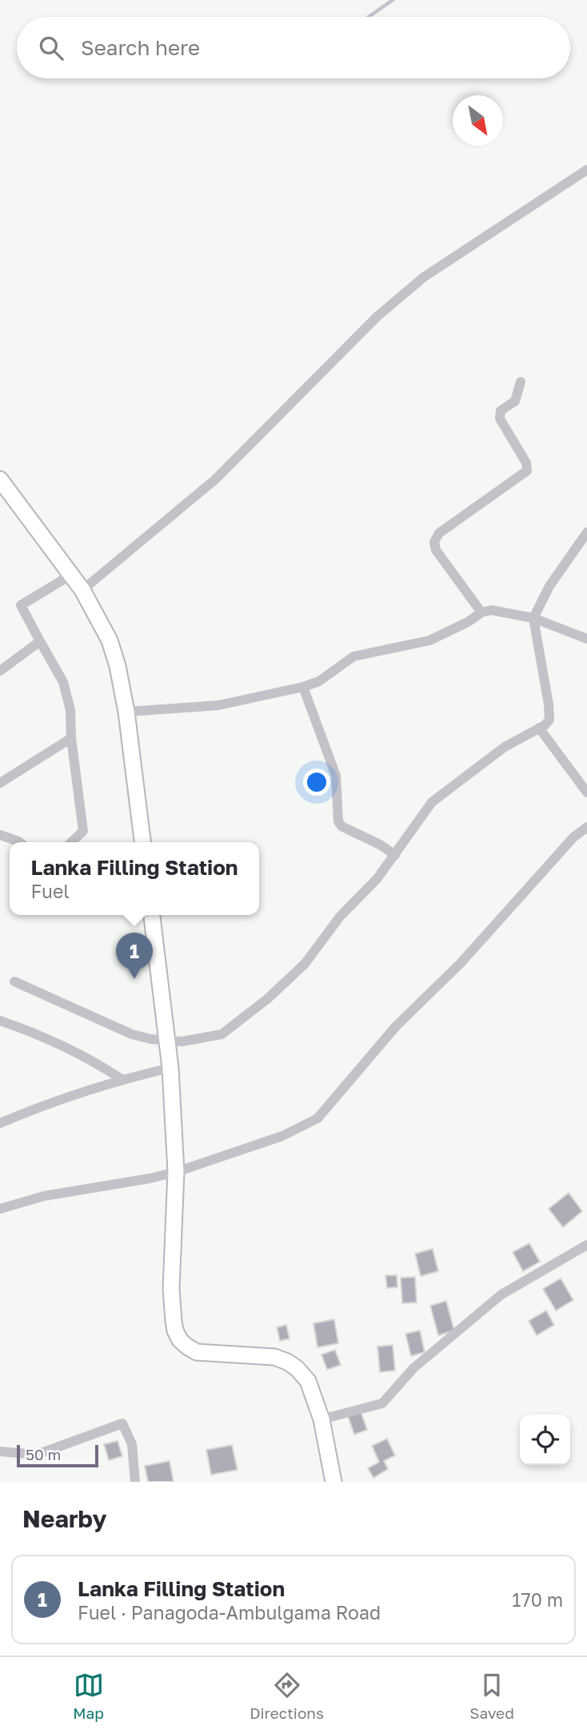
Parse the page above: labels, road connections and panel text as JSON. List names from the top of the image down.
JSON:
{
  "scale_bar": "50 m",
  "north": "bottom right",
  "page": {
    "search": "Search here",
    "popup": ["Lanka Filling Station", "Fuel"],
    "pins": "1",
    "scale": "50 m",
    "heading": "Nearby",
    "list": [
      {
        "mark": "1",
        "name": "Lanka Filling Station",
        "note": "Fuel · Panagoda-Ambulgama Road",
        "value": "170 m"
      }
    ],
    "nav": ["Map", "Directions", "Saved"]
  }
}
